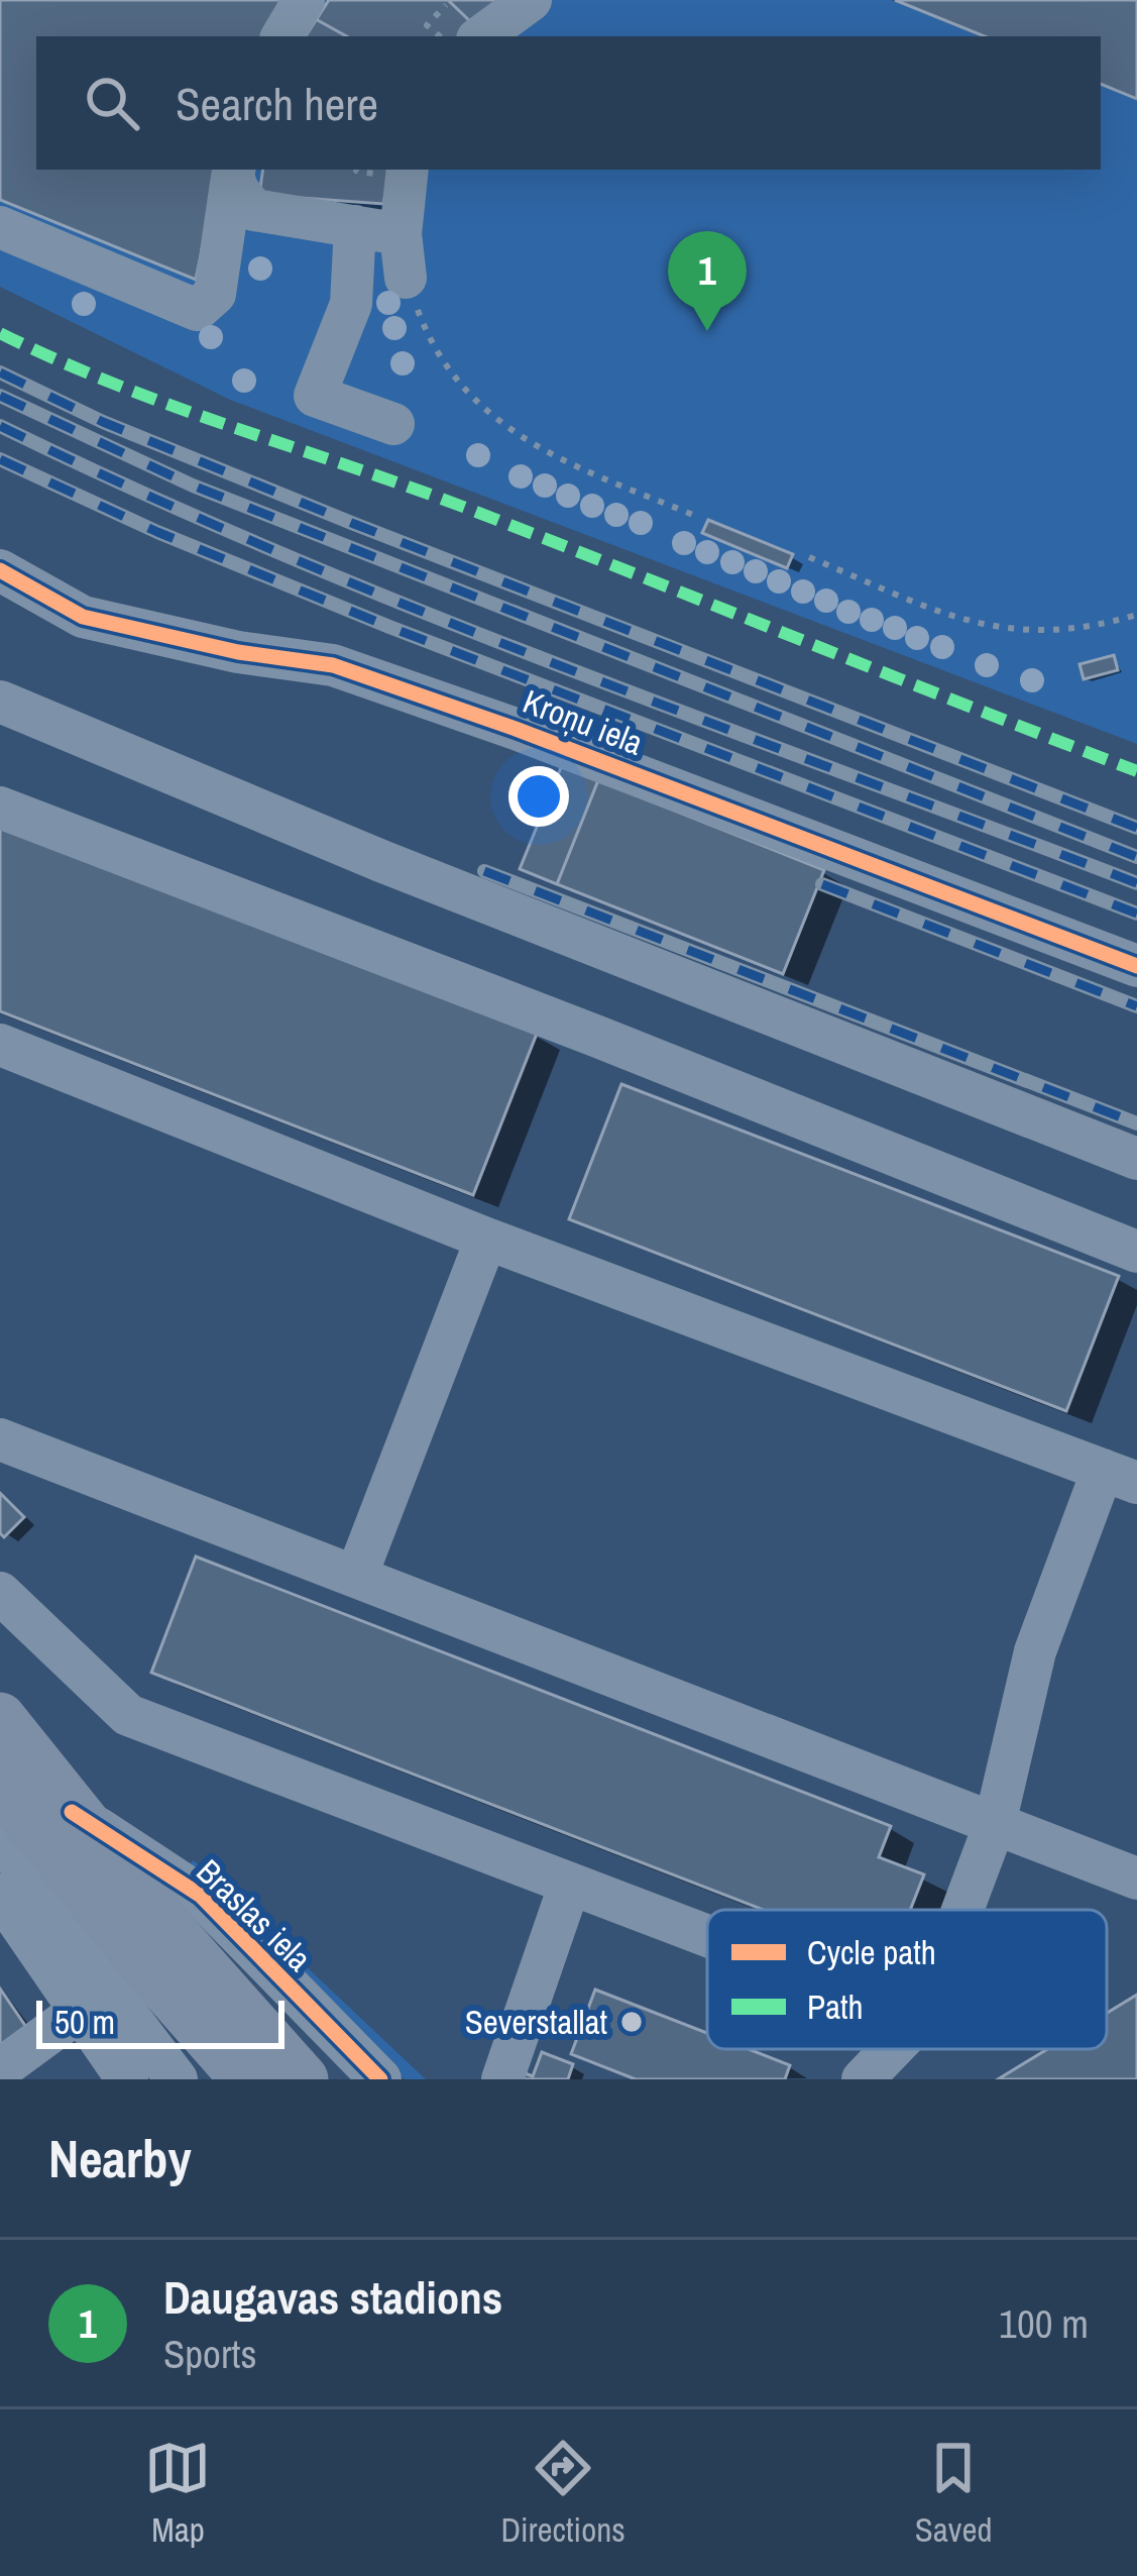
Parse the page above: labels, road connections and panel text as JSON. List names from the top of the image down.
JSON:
{
  "streets": {
    "main road": ["Braslas iela"],
    "street": ["Kroņu iela"]
  },
  "places": ["Severstallat"],
  "legend": ["Cycle path", "Path"],
  "scale_bar": "50 m",
  "page": {
    "search": "Search here",
    "pins": "1",
    "scale": "50 m",
    "heading": "Nearby",
    "list": [
      {
        "mark": "1",
        "name": "Daugavas stadions",
        "note": "Sports",
        "value": "100 m"
      }
    ],
    "nav": ["Map", "Directions", "Saved"]
  }
}
